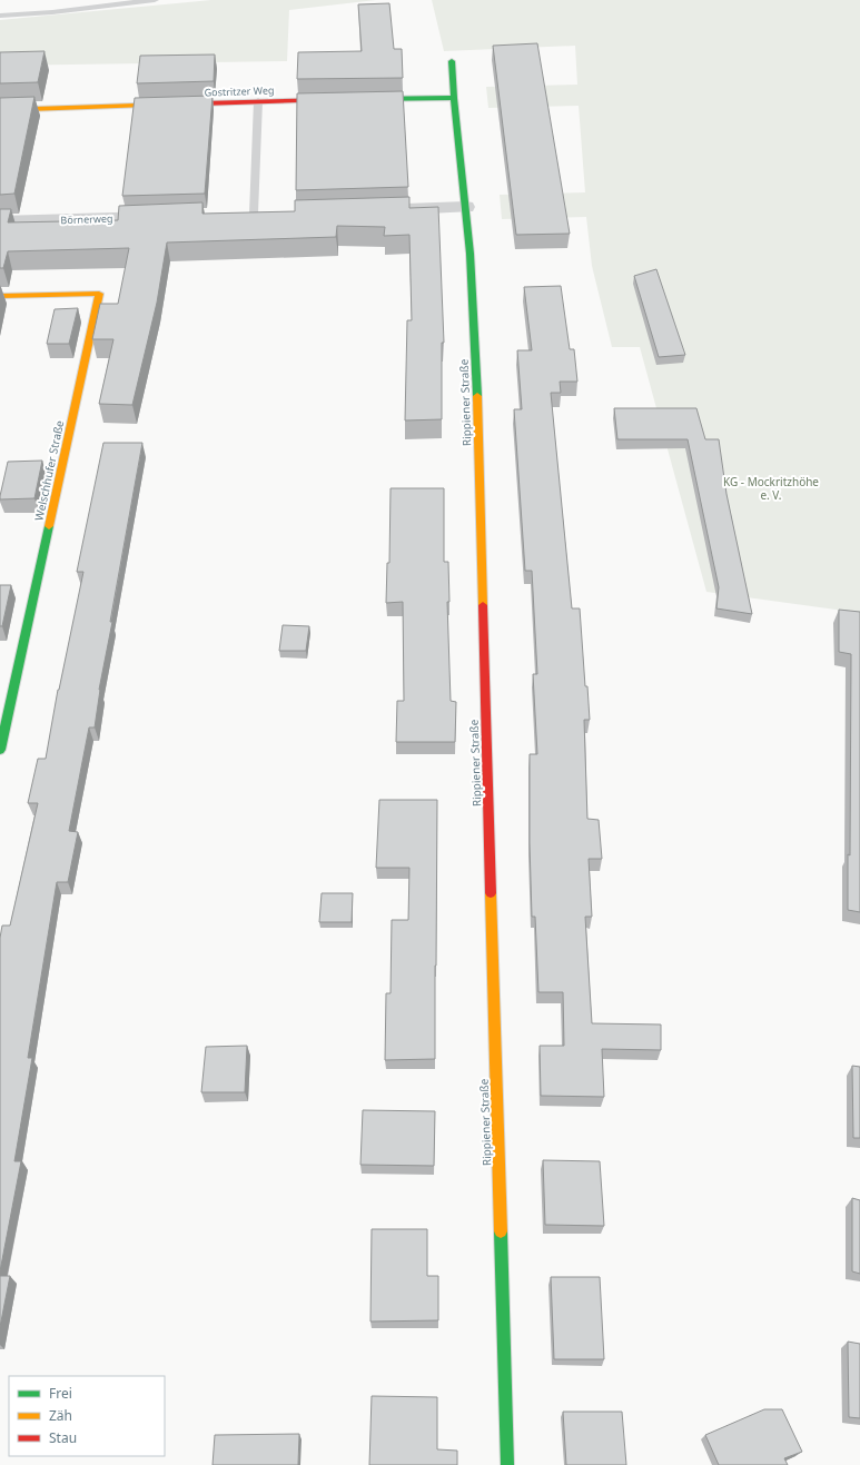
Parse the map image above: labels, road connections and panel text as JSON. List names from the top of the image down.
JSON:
{
  "streets": {
    "street": [
      "Gostritzer Weg",
      "Börnerweg",
      "Rippiener Straße",
      "Welschhufer Straße"
    ]
  },
  "parks": ["KG - Mockritzhöhe e. V."],
  "legend": ["Frei", "Zäh", "Stau"]
}
